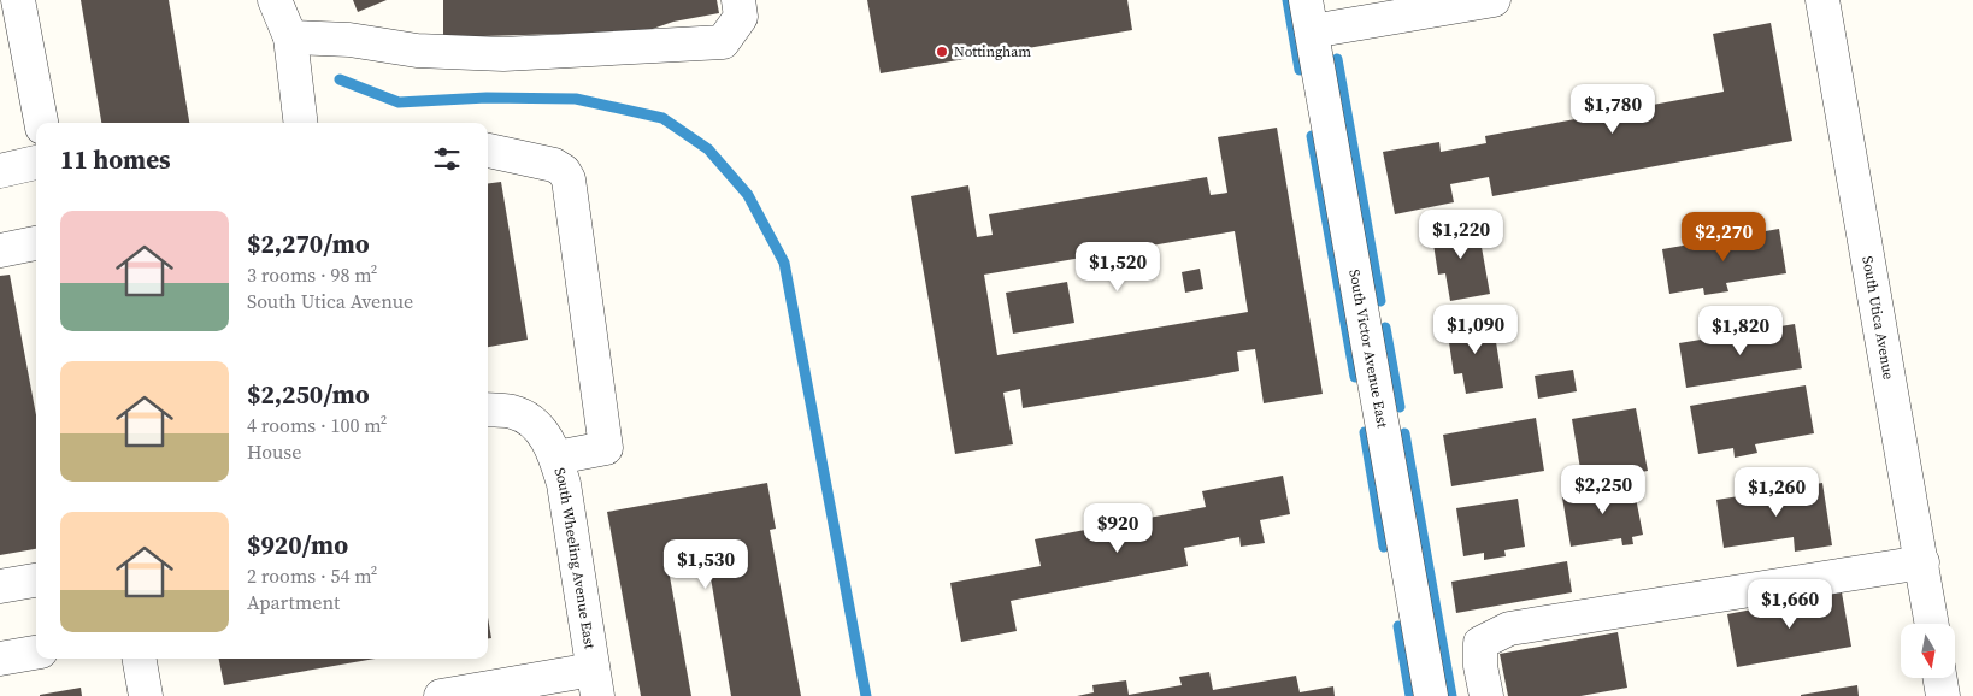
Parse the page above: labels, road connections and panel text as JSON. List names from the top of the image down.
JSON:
{
  "streets": {
    "street": ["South Utica Avenue", "South Victor Avenue East", "South Wheeling Avenue East"]
  },
  "places": ["Nottingham"],
  "north": "bottom",
  "page": {
    "price": [
      "$1,780",
      "$1,220",
      "$2,270",
      "$1,520",
      "$1,090",
      "$1,820",
      "$2,250",
      "$1,260",
      "$920",
      "$1,530",
      "$1,660"
    ],
    "heading": "11 homes",
    "list": [
      {
        "name": "$2,270/mo",
        "note": "3 rooms · 98 m² · South Utica Avenue"
      },
      {
        "name": "$2,250/mo",
        "note": "4 rooms · 100 m² · House"
      },
      {
        "name": "$920/mo",
        "note": "2 rooms · 54 m² · Apartment"
      }
    ]
  }
}
